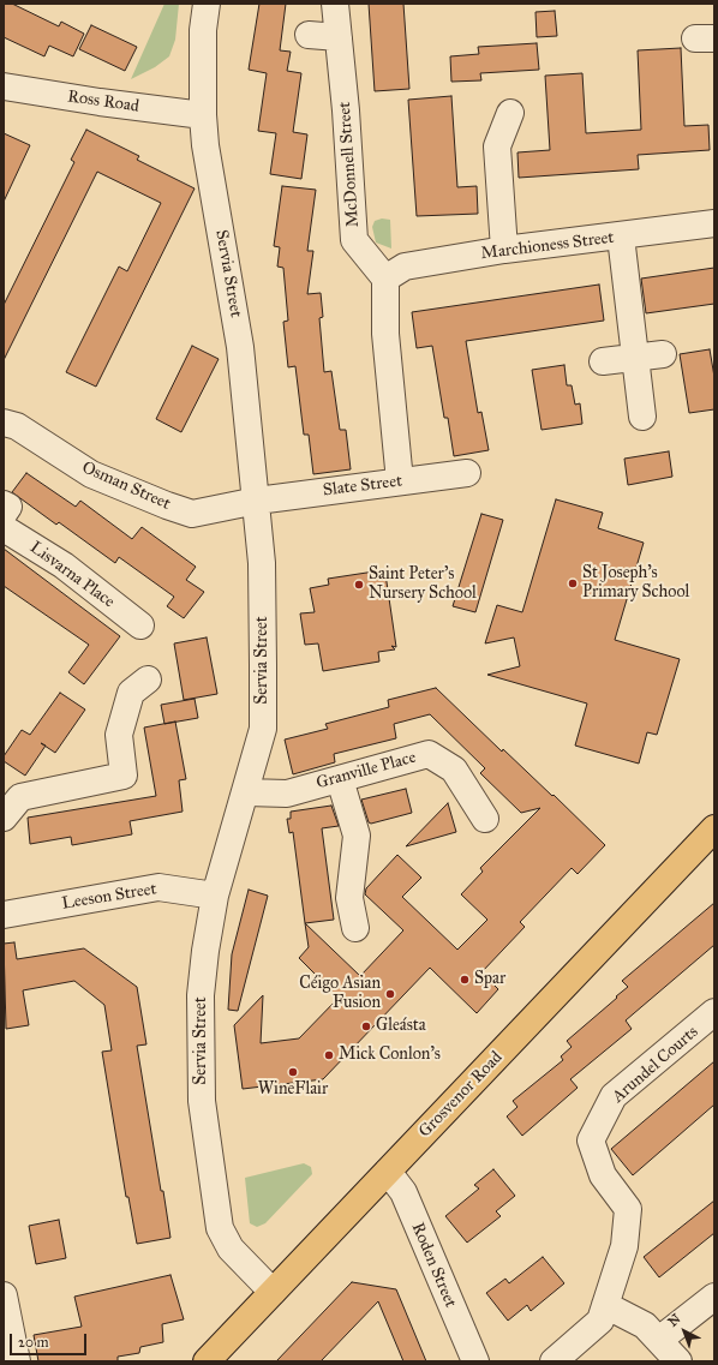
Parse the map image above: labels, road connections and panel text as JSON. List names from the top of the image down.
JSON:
{
  "streets": {
    "main road": ["Grosvenor Road"],
    "street": [
      "Ross Road",
      "McDonnell Street",
      "Marchioness Street",
      "Servia Street",
      "Osman Street",
      "Slate Street",
      "Lisvarna Place",
      "Granville Place",
      "Leeson Street",
      "Arundel Courts",
      "Roden Street"
    ]
  },
  "crossings": [
    ["Ross Road", "Servia Street"],
    ["McDonnell Street", "Marchioness Street"],
    ["Servia Street", "Osman Street"],
    ["Servia Street", "Slate Street"],
    ["Servia Street", "Granville Place"],
    ["Servia Street", "Leeson Street"],
    ["Servia Street", "Grosvenor Road"],
    ["Osman Street", "Slate Street"],
    ["Grosvenor Road", "Roden Street"]
  ],
  "places": [
    "St Joseph's Primary School",
    "Saint Peter's Nursery School",
    "Spar",
    "Céigo Asian Fusion",
    "Gleásta",
    "Mick Conlon’s",
    "WineFlair"
  ],
  "scale_bar": "20 m",
  "north": "top left"
}
